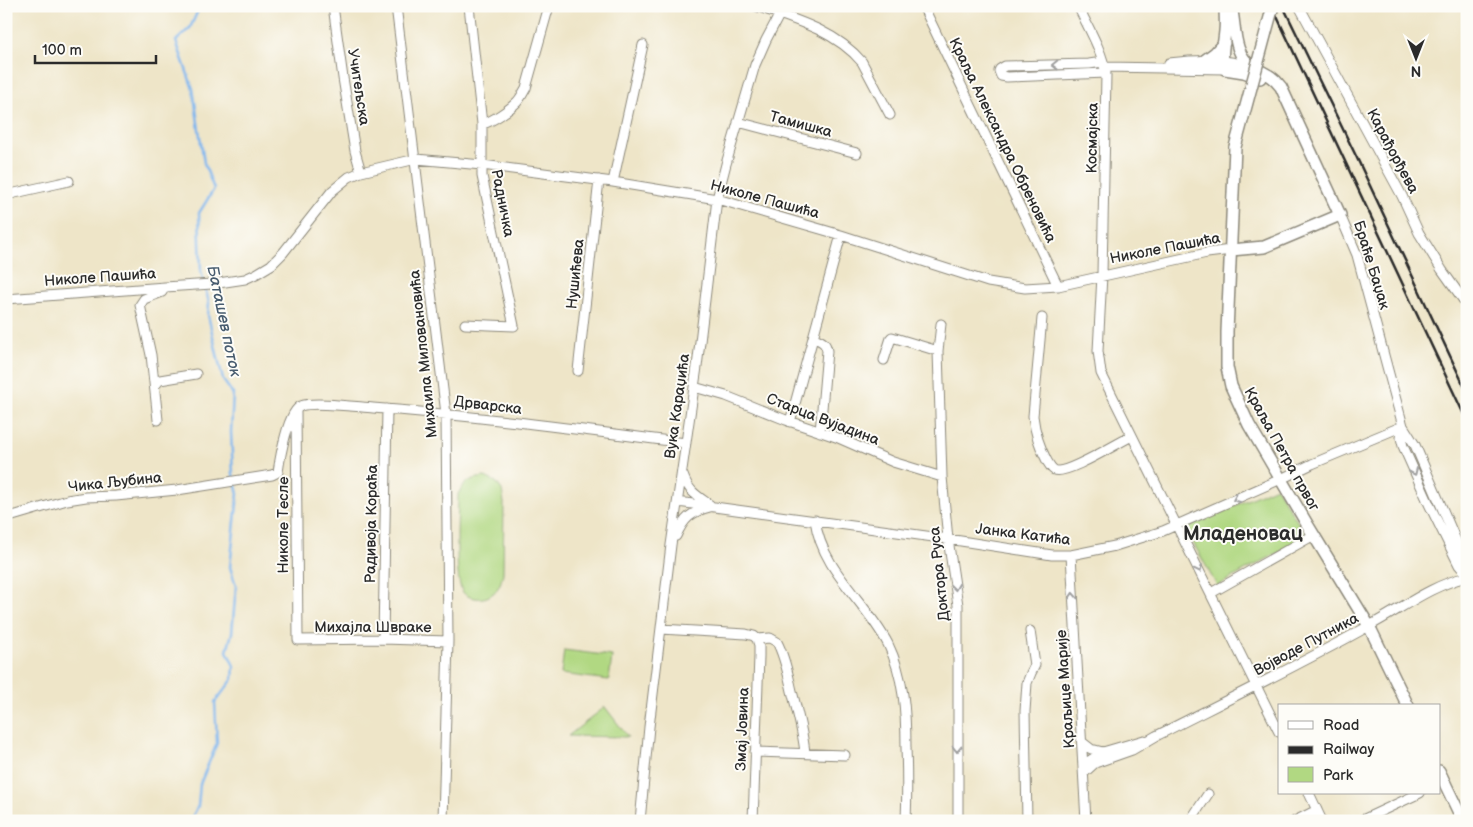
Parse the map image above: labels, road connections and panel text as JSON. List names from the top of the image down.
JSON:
{
  "streets": {
    "main road": ["Николе Пашића", "Браће Баџак", "Краља Петра првог"],
    "street": [
      "Учитељска",
      "Тамишка",
      "Космајска",
      "Краља Александра Обреновића",
      "Карађорђева",
      "Радничка",
      "Нушићева",
      "Михаила Миловановића",
      "Дрварска",
      "Вука Караџића",
      "Старца Вујадина",
      "Чика Љубина",
      "Радивоја Кораћа",
      "Николе Тесле",
      "Јанка Катића",
      "Доктора Руса",
      "Михајла Швраке",
      "Војводе Путника",
      "Краљице Марије",
      "Змај Јовина"
    ]
  },
  "crossings": [
    ["Учитељска", "Николе Пашића"],
    ["Тамишка", "Вука Караџића"],
    ["Космајска", "Николе Пашића"],
    ["Краља Александра Обреновића", "Николе Пашића"],
    ["Николе Пашића", "Радничка"],
    ["Николе Пашића", "Браће Баџак"],
    ["Николе Пашића", "Нушићева"],
    ["Николе Пашића", "Михаила Миловановића"],
    ["Николе Пашића", "Вука Караџића"],
    ["Николе Пашића", "Краља Петра првог"],
    ["Браће Баџак", "Јанка Катића"],
    ["Браће Баџак", "Војводе Путника"],
    ["Михаила Миловановића", "Дрварска"],
    ["Михаила Миловановића", "Михајла Швраке"],
    ["Дрварска", "Вука Караџића"],
    ["Дрварска", "Чика Љубина"],
    ["Дрварска", "Радивоја Кораћа"],
    ["Дрварска", "Николе Тесле"],
    ["Вука Караџића", "Старца Вујадина"],
    ["Вука Караџића", "Јанка Катића"],
    ["Старца Вујадина", "Доктора Руса"],
    ["Краља Петра првог", "Јанка Катића"],
    ["Краља Петра првог", "Војводе Путника"],
    ["Чика Љубина", "Николе Тесле"],
    ["Радивоја Кораћа", "Михајла Швраке"],
    ["Николе Тесле", "Михајла Швраке"],
    ["Јанка Катића", "Доктора Руса"],
    ["Јанка Катића", "Краљице Марије"],
    ["Војводе Путника", "Краљице Марије"]
  ],
  "districts": ["Младеновац"],
  "water": ["Баташев поток"],
  "legend": ["Road", "Railway", "Park"],
  "scale_bar": "100 m",
  "north": "bottom"
}
